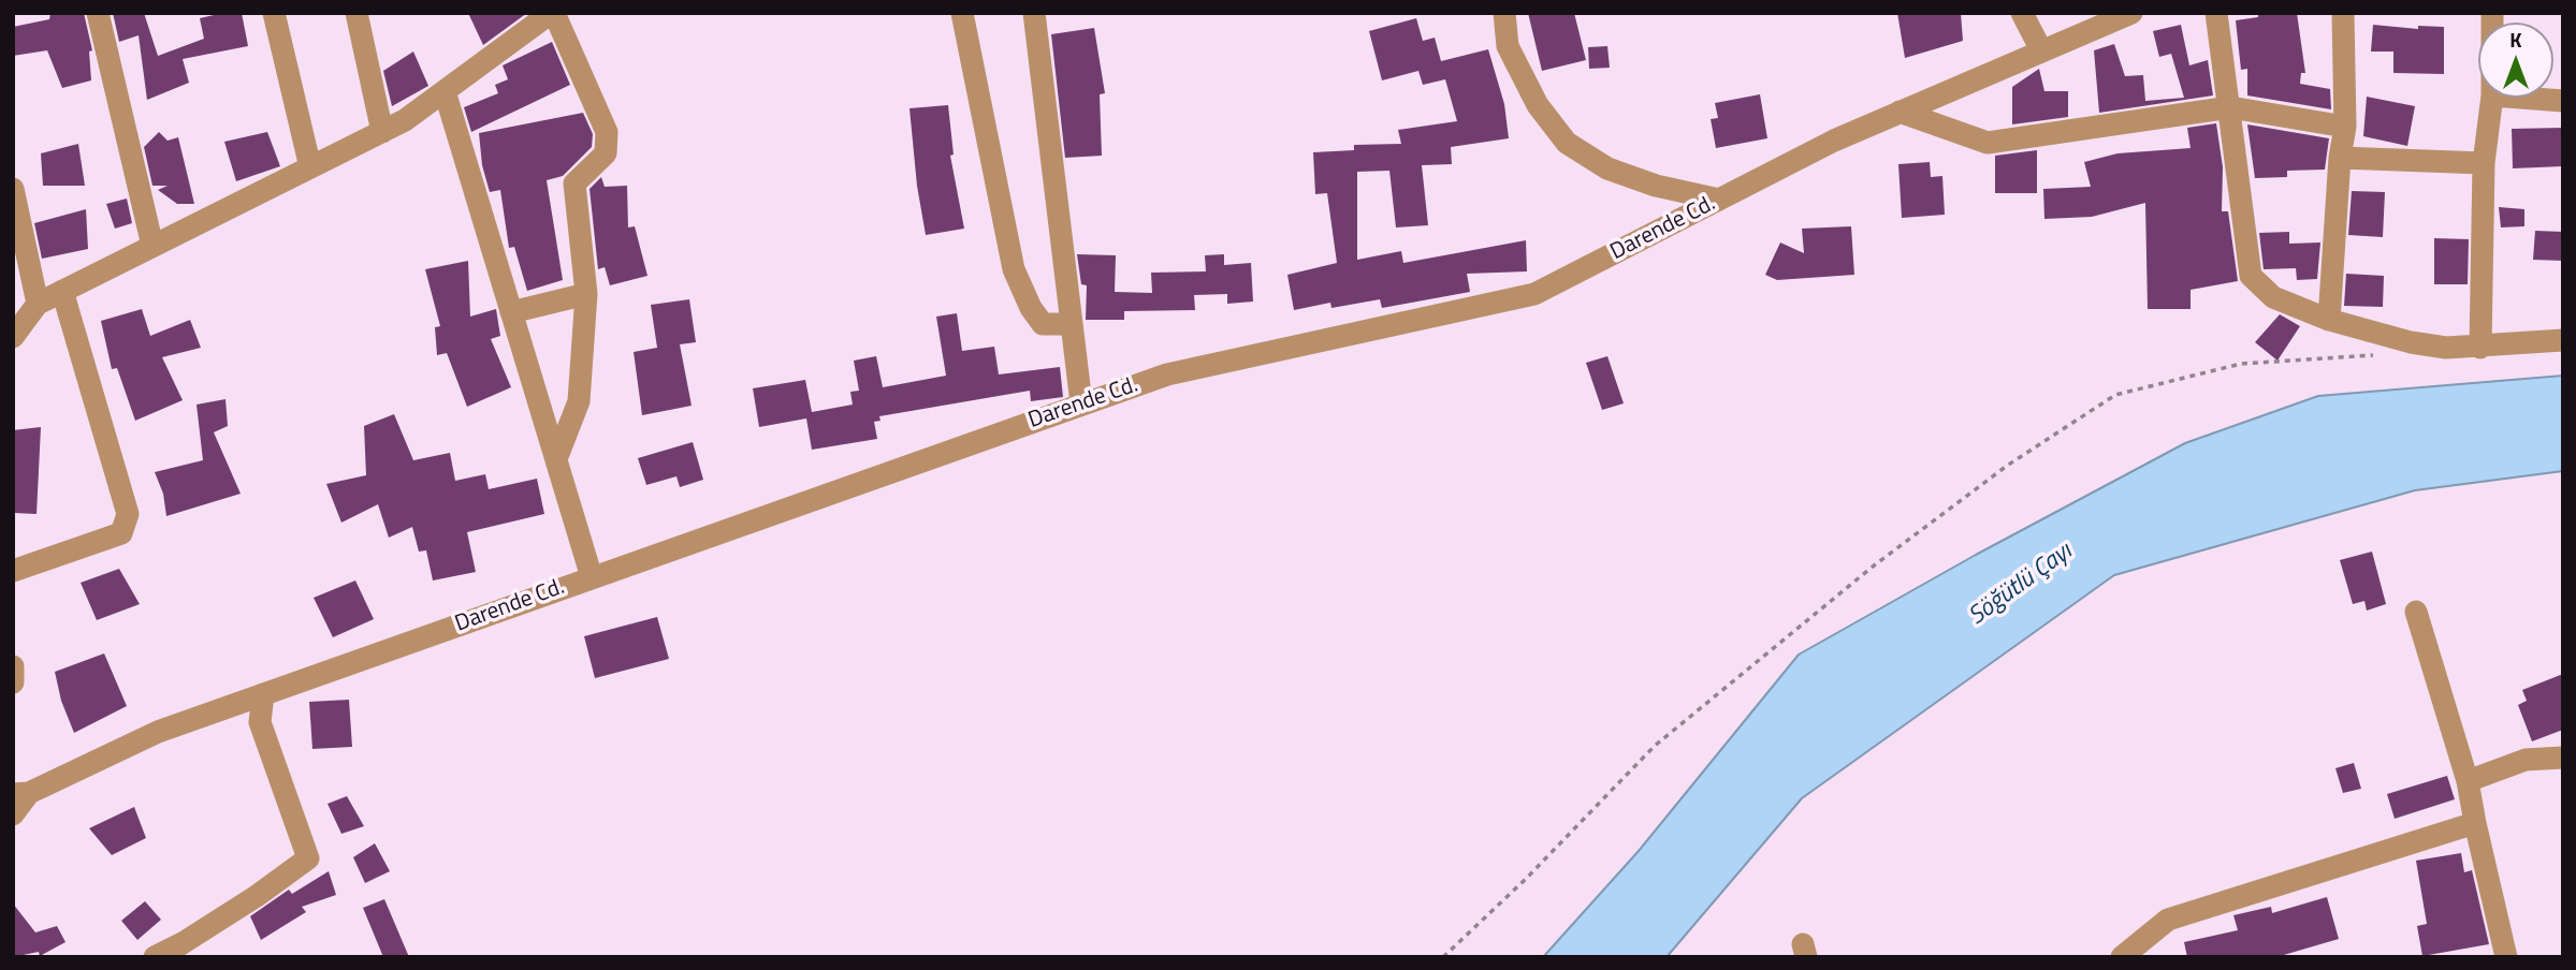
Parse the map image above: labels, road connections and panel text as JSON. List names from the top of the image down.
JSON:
{
  "streets": {
    "street": ["Darende Cd."]
  },
  "water": ["Söğütlü Çayı"],
  "north": "top"
}
